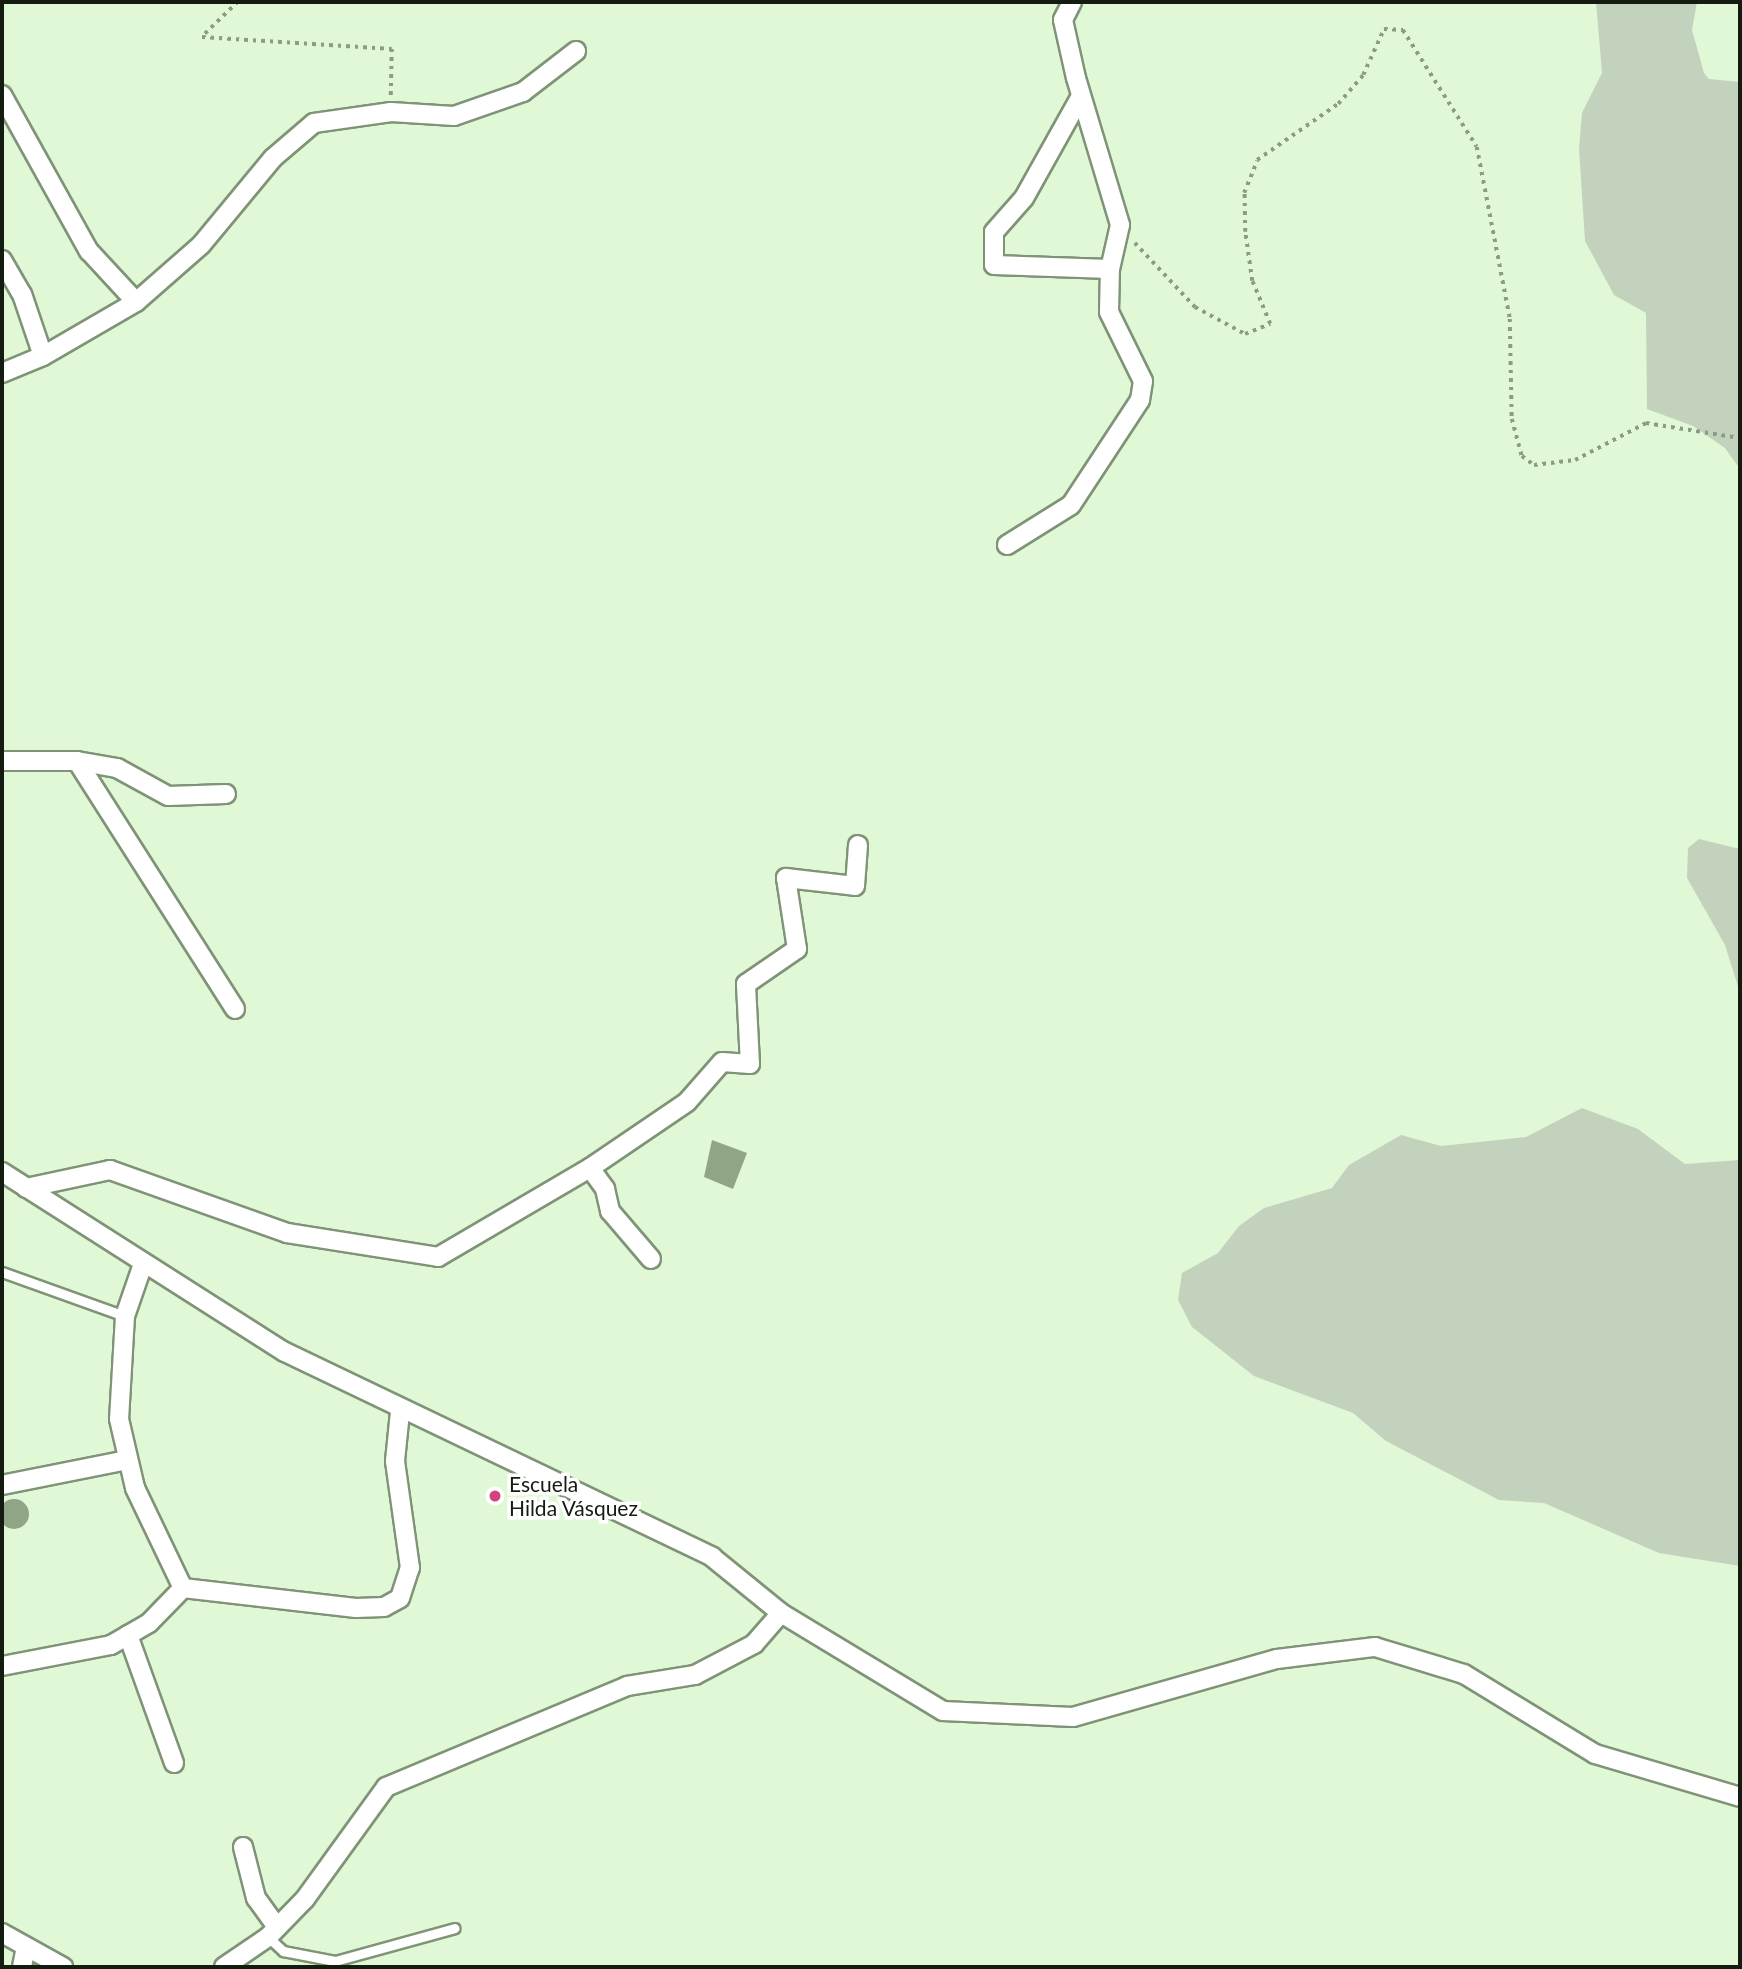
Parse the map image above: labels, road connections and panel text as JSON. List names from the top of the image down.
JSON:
{
  "places": ["Escuela Hilda Vásquez"]
}
